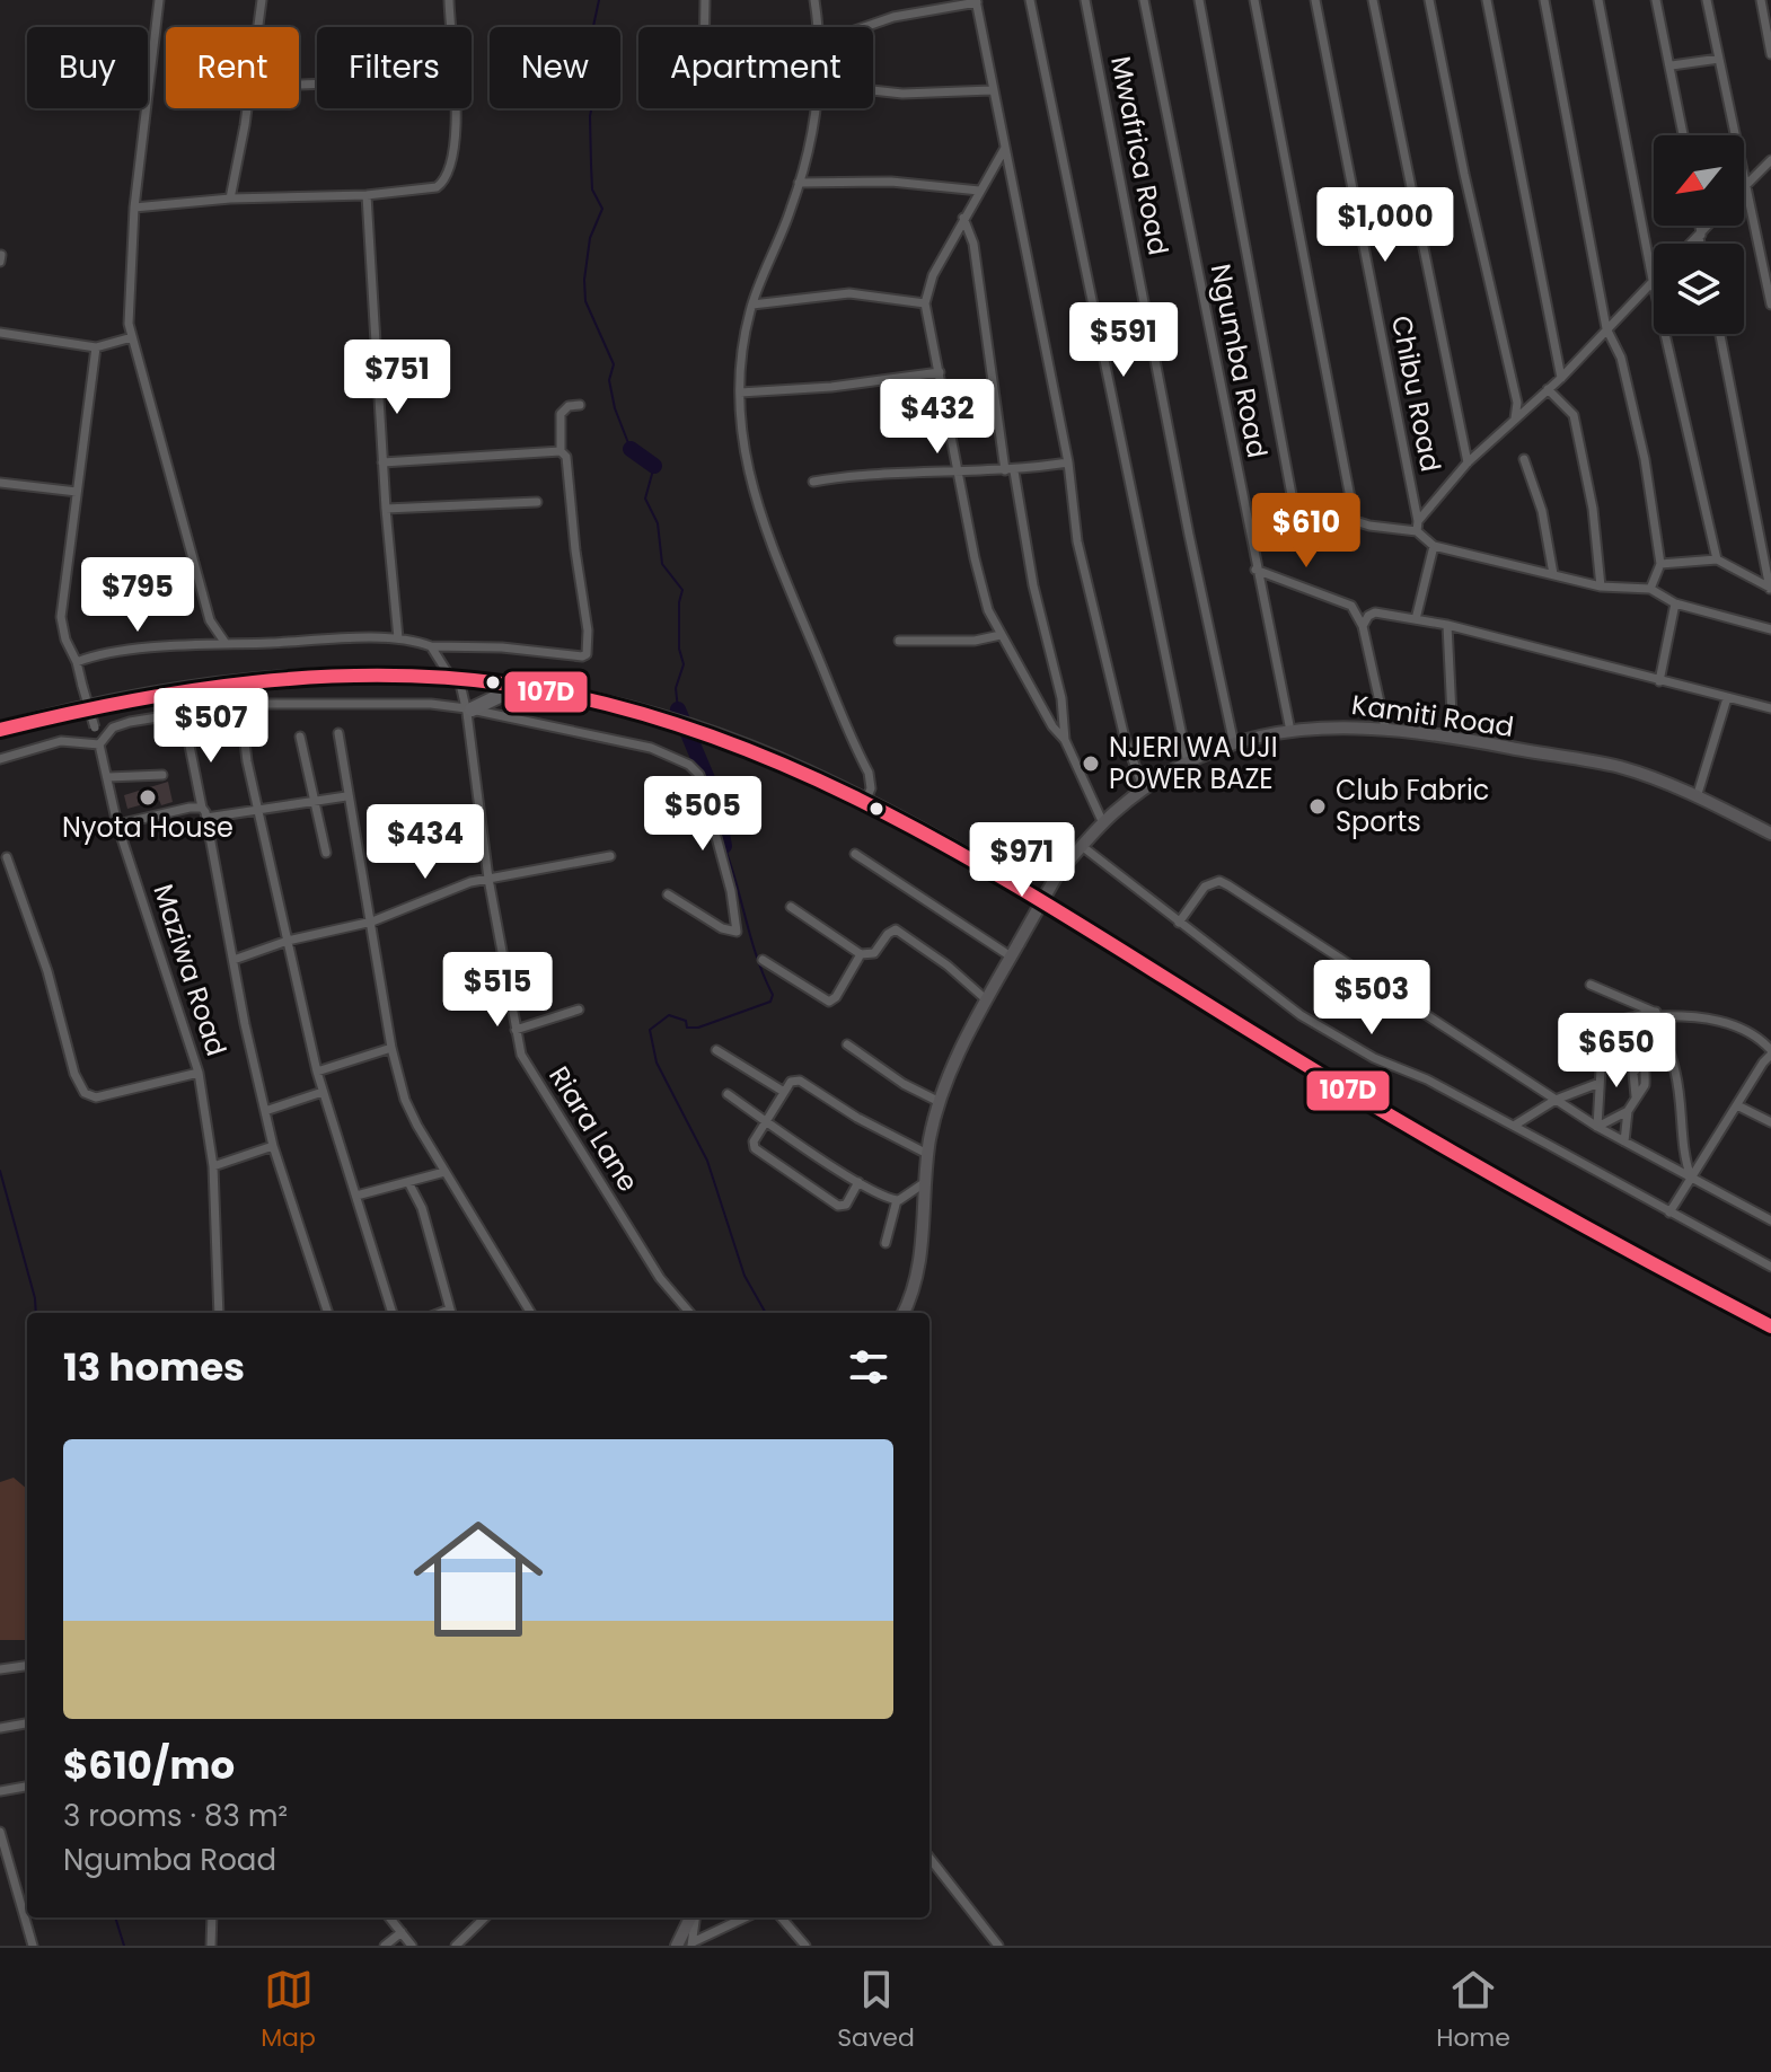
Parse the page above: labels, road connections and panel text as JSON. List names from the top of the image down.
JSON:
{
  "streets": {
    "main road": ["Kamiti Road"],
    "street": [
      "Mwafrica Road",
      "Ngumba Road",
      "Chibu Road",
      "Maziwa Road",
      "Riara Lane"
    ]
  },
  "crossings": [
    ["Mwafrica Road", "Kamiti Road"],
    ["Ngumba Road", "Kamiti Road"]
  ],
  "places": ["NJERI WA UJI POWER BAZE", "Nyota House", "Club Fabric Sports"],
  "lines": ["transit line 107D"],
  "north": "bottom left",
  "page": {
    "chip": [
      "Buy",
      "Rent",
      "Filters",
      "New",
      "Apartment"
    ],
    "price": [
      "$1,000",
      "$591",
      "$751",
      "$432",
      "$610",
      "$795",
      "$507",
      "$505",
      "$434",
      "$971",
      "$515",
      "$503",
      "$650"
    ],
    "heading": "13 homes",
    "list": [
      {
        "name": "$610/mo",
        "note": "3 rooms · 83 m² · Ngumba Road"
      }
    ],
    "tabs": ["Map", "Saved", "Home"]
  }
}
